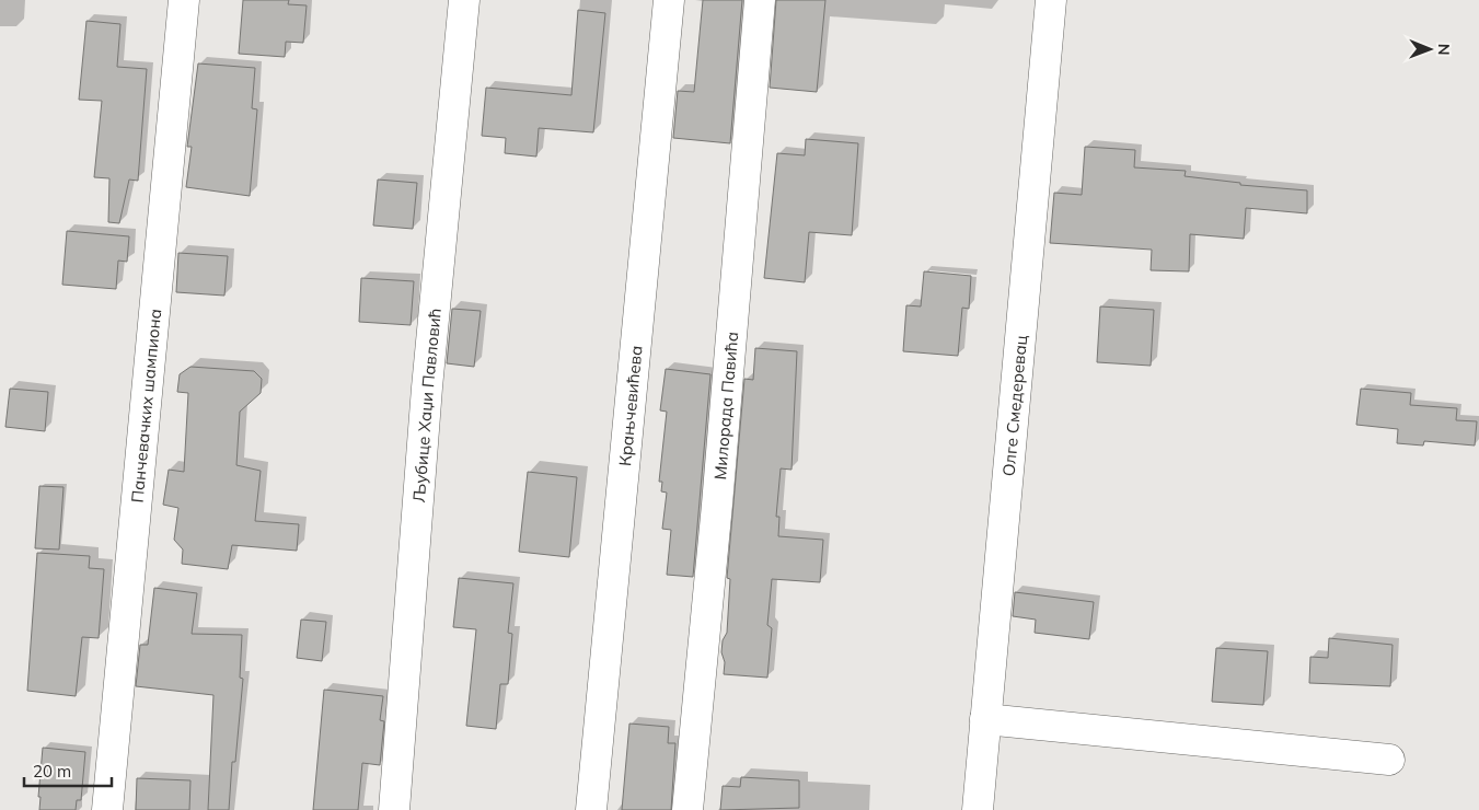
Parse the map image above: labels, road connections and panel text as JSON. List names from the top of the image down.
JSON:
{
  "streets": {
    "street": [
      "Панчевачких шампиона",
      "Љубице Хаџи Павловић",
      "Крањчевићева",
      "Милорада Павића",
      "Олге Смедеревац"
    ]
  },
  "scale_bar": "20 m",
  "north": "right"
}
